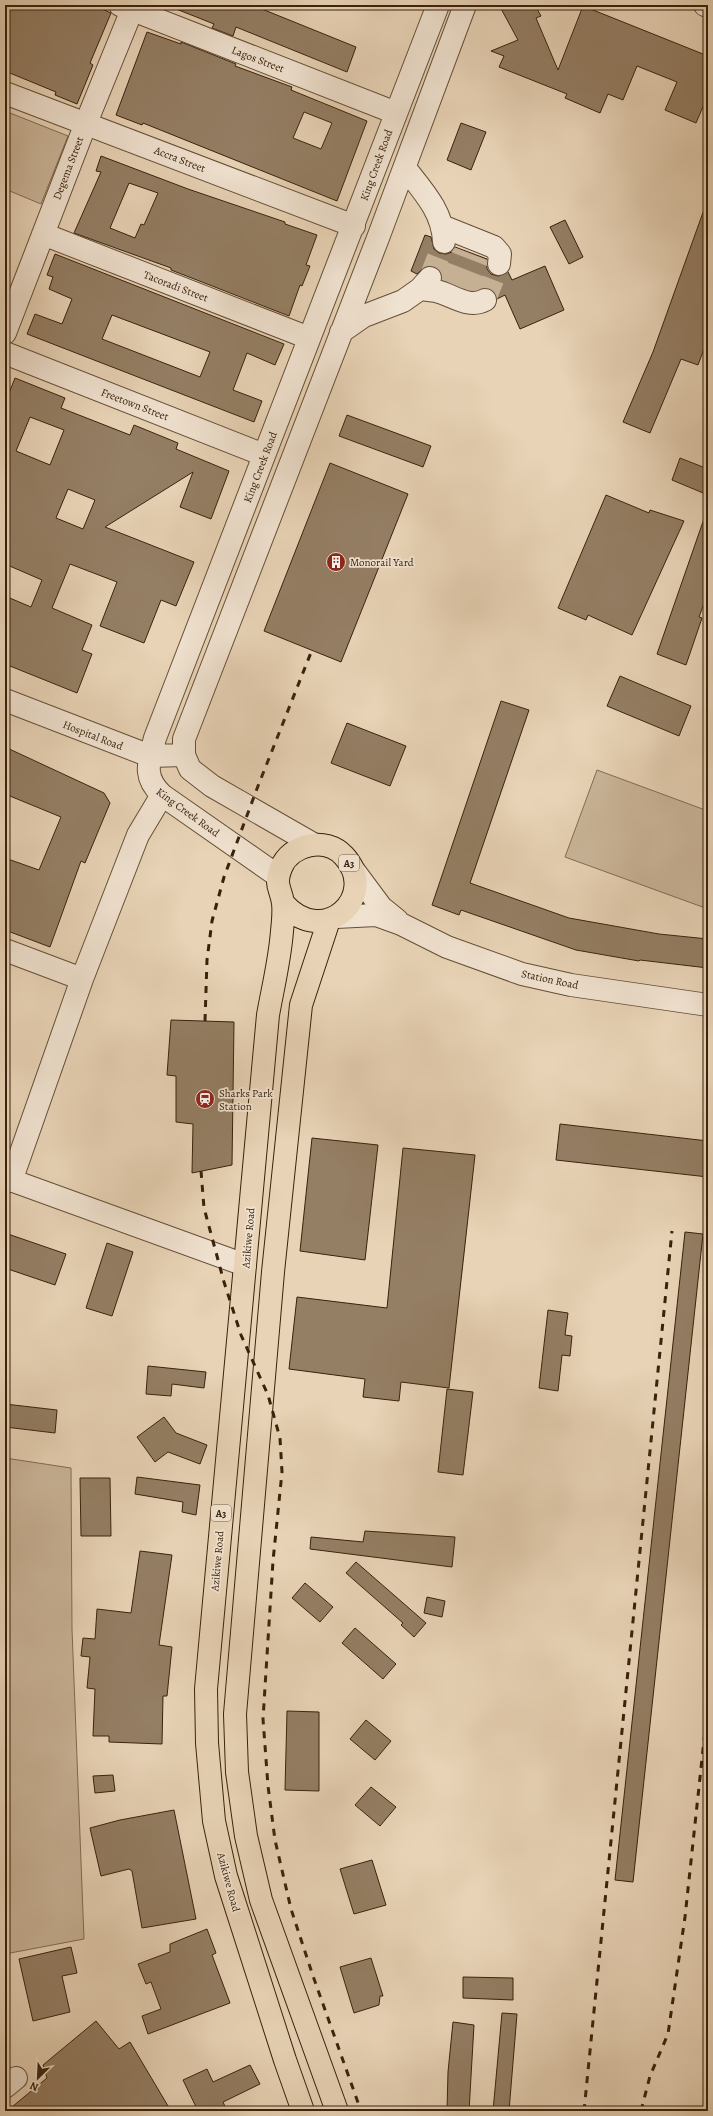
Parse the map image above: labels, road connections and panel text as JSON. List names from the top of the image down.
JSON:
{
  "streets": {
    "main road": ["A3", "Azikiwe Road"],
    "street": [
      "Lagos Street",
      "Accra Street",
      "King Creek Road",
      "Degema Street",
      "Tacoradi Street",
      "Freetown Street",
      "Hospital Road",
      "Station Road"
    ]
  },
  "crossings": [
    ["Lagos Street", "King Creek Road"],
    ["Lagos Street", "Degema Street"],
    ["Accra Street", "King Creek Road"],
    ["Accra Street", "Degema Street"],
    ["King Creek Road", "Tacoradi Street"],
    ["King Creek Road", "Freetown Street"],
    ["King Creek Road", "Hospital Road"],
    ["King Creek Road", "A3"],
    ["King Creek Road", "Station Road"],
    ["King Creek Road", "Azikiwe Road"],
    ["Degema Street", "Tacoradi Street"],
    ["A3", "Station Road"],
    ["A3", "Azikiwe Road"],
    ["Station Road", "Azikiwe Road"]
  ],
  "places": {
    "building": ["Monorail Yard"],
    "station": ["Sharks Park Station"]
  },
  "north": "bottom left"
}
